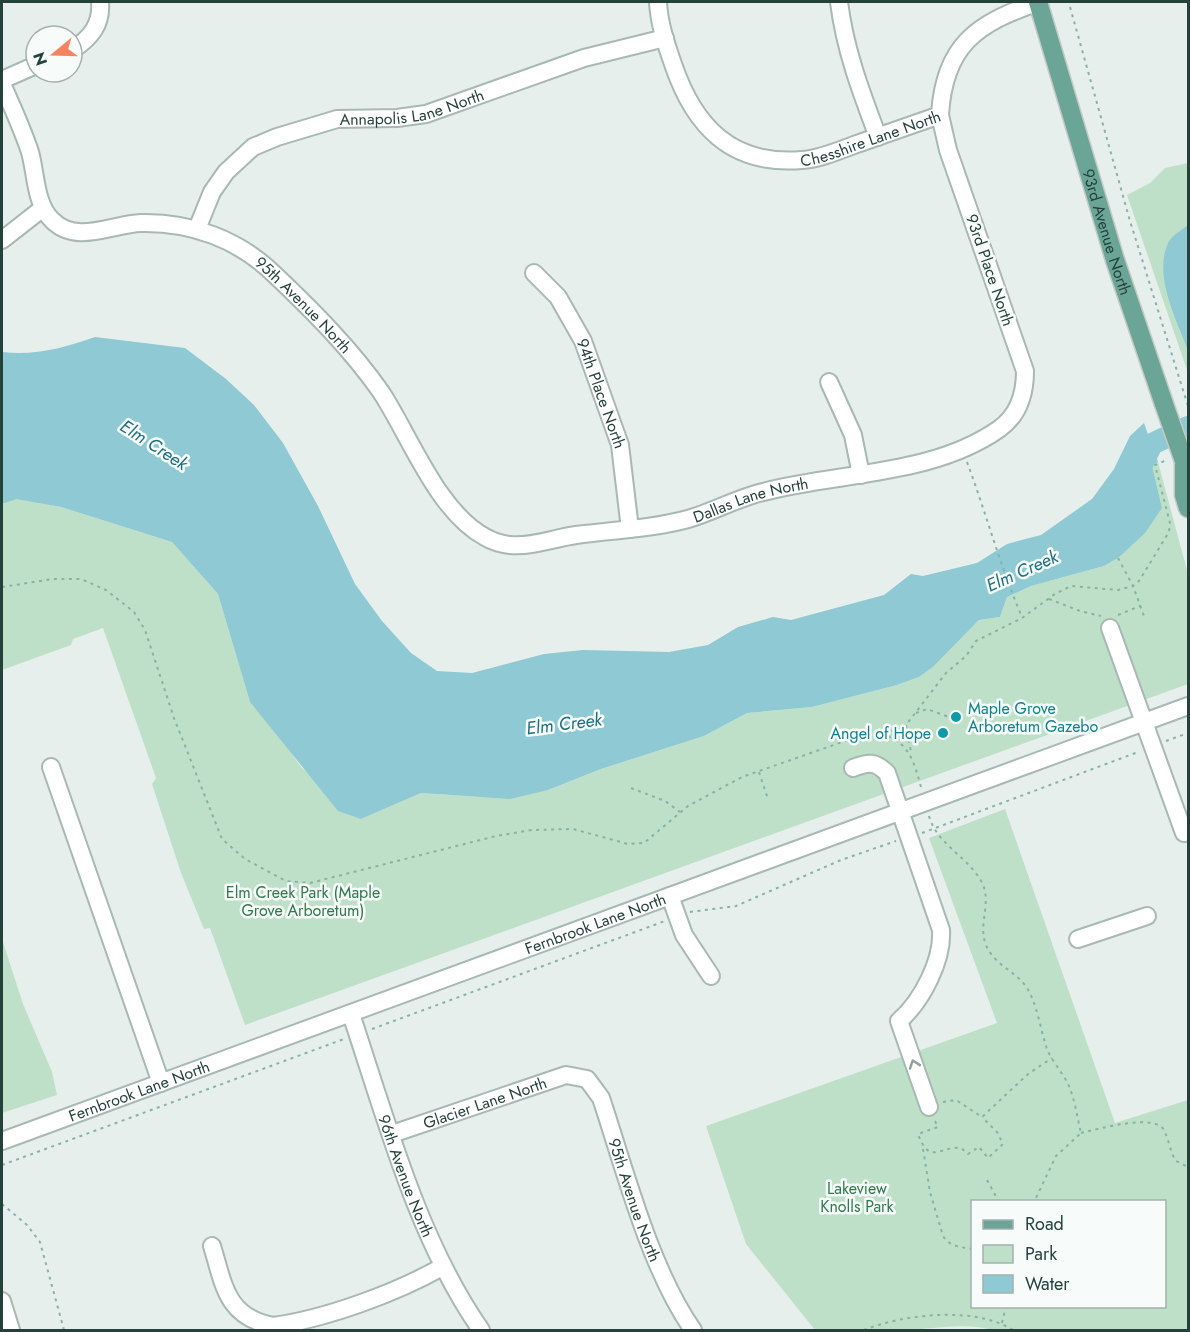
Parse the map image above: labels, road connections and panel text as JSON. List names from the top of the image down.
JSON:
{
  "streets": {
    "main road": ["93rd Avenue North"],
    "street": [
      "Annapolis Lane North",
      "Chesshire Lane North",
      "93rd Place North",
      "95th Avenue North",
      "94th Place North",
      "Dallas Lane North",
      "Fernbrook Lane North",
      "Glacier Lane North",
      "96th Avenue North"
    ]
  },
  "crossings": [
    ["Annapolis Lane North", "Chesshire Lane North"],
    ["Annapolis Lane North", "95th Avenue North"],
    ["Chesshire Lane North", "93rd Avenue North"],
    ["Chesshire Lane North", "93rd Place North"],
    ["93rd Place North", "Dallas Lane North"],
    ["95th Avenue North", "Dallas Lane North"],
    ["95th Avenue North", "Glacier Lane North"],
    ["94th Place North", "Dallas Lane North"],
    ["Fernbrook Lane North", "96th Avenue North"],
    ["Glacier Lane North", "96th Avenue North"]
  ],
  "water": ["Elm Creek"],
  "parks": ["Elm Creek Park (Maple Grove Arboretum)", "Lakeview Knolls Park"],
  "places": ["Maple Grove Arboretum Gazebo", "Angel of Hope"],
  "legend": ["Road", "Park", "Water"],
  "north": "left"
}
